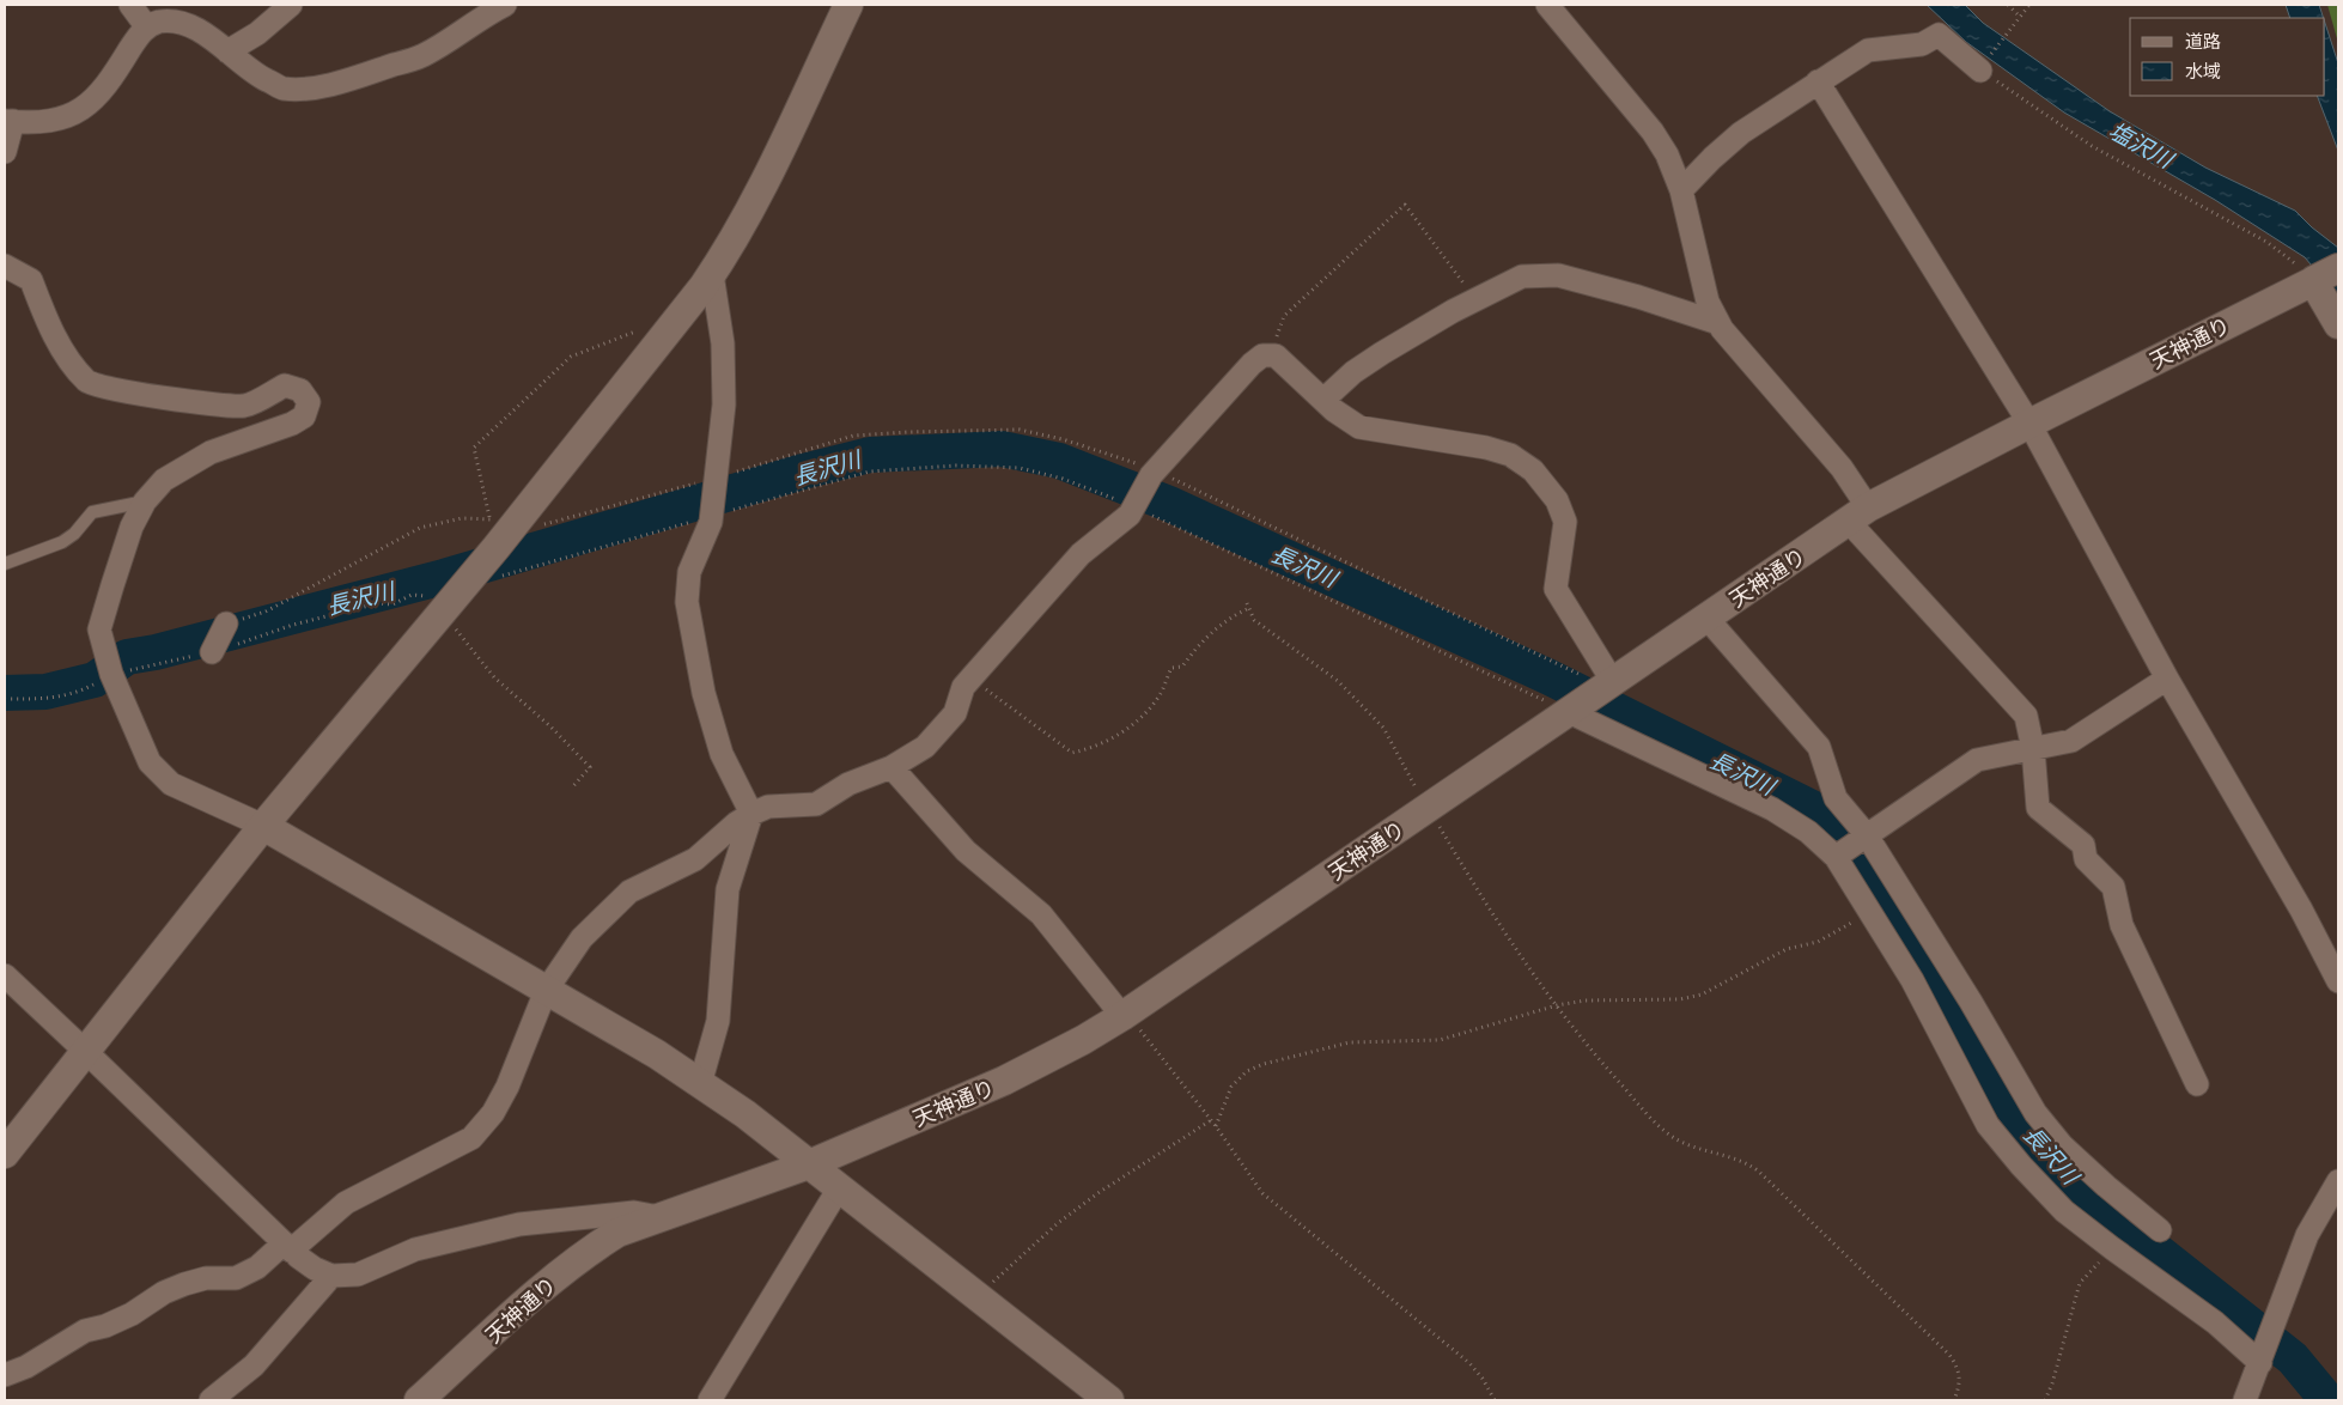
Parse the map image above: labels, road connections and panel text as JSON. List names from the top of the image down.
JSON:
{
  "streets": {
    "street": ["天神通り"]
  },
  "water": ["塩沢川", "長沢川"],
  "legend": ["道路", "水域"]
}
